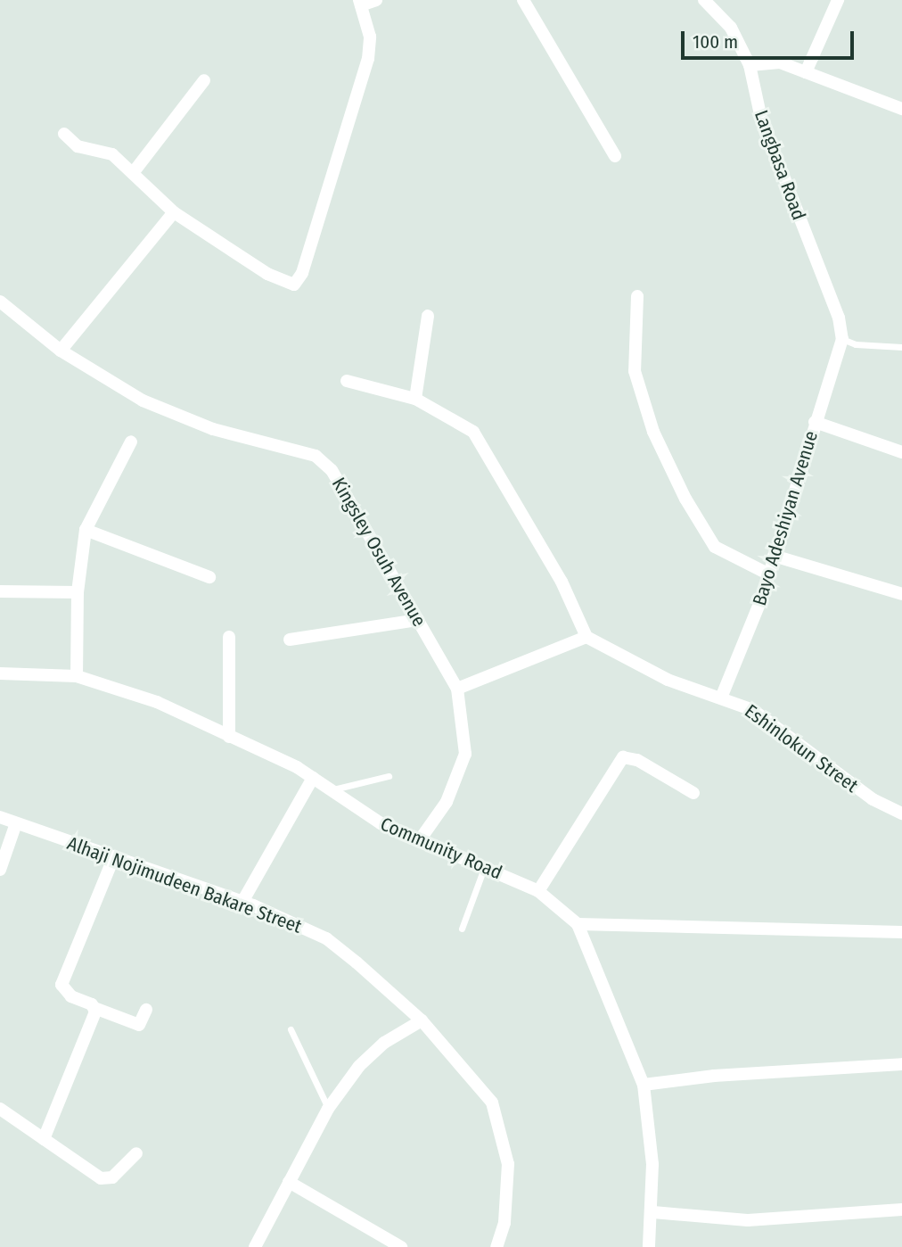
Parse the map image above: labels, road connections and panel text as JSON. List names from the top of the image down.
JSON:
{
  "streets": {
    "street": [
      "Langbasa Road",
      "Bayo Adeshiyan Avenue",
      "Kingsley Osuh Avenue",
      "Eshinlokun Street",
      "Community Road",
      "Alhaji Nojimudeen Bakare Street"
    ]
  },
  "crossings": [
    ["Langbasa Road", "Bayo Adeshiyan Avenue"],
    ["Bayo Adeshiyan Avenue", "Eshinlokun Street"],
    ["Kingsley Osuh Avenue", "Community Road"]
  ],
  "scale_bar": "100 m"
}
